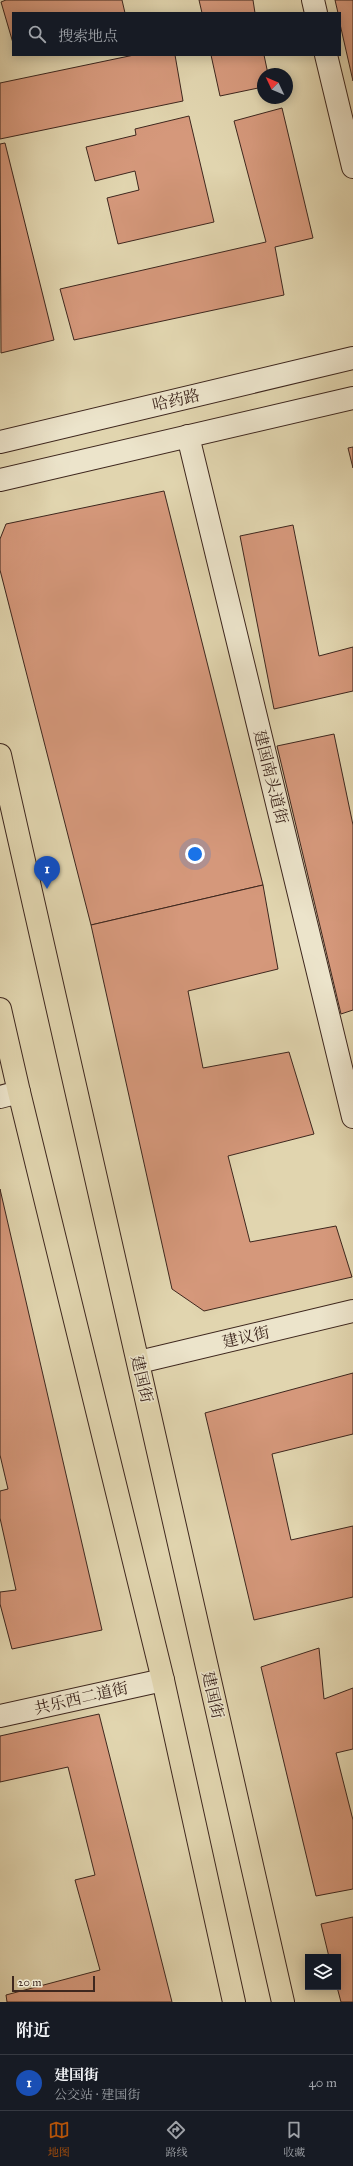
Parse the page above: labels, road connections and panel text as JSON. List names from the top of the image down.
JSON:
{
  "streets": {
    "main road": ["建国街"],
    "street": [
      "哈药路",
      "建国南头道街",
      "建议街",
      "共乐西二道街"
    ]
  },
  "crossings": [
    ["建议街", "建国街"]
  ],
  "scale_bar": "20 m",
  "north": "top left",
  "page": {
    "search": "搜索地点",
    "pins": "1",
    "scale": "20 m",
    "heading": "附近",
    "list": [
      {
        "mark": "1",
        "name": "建国街",
        "note": "公交站 · 建国街",
        "value": "40 m"
      }
    ],
    "nav": ["地图", "路线", "收藏"]
  }
}
